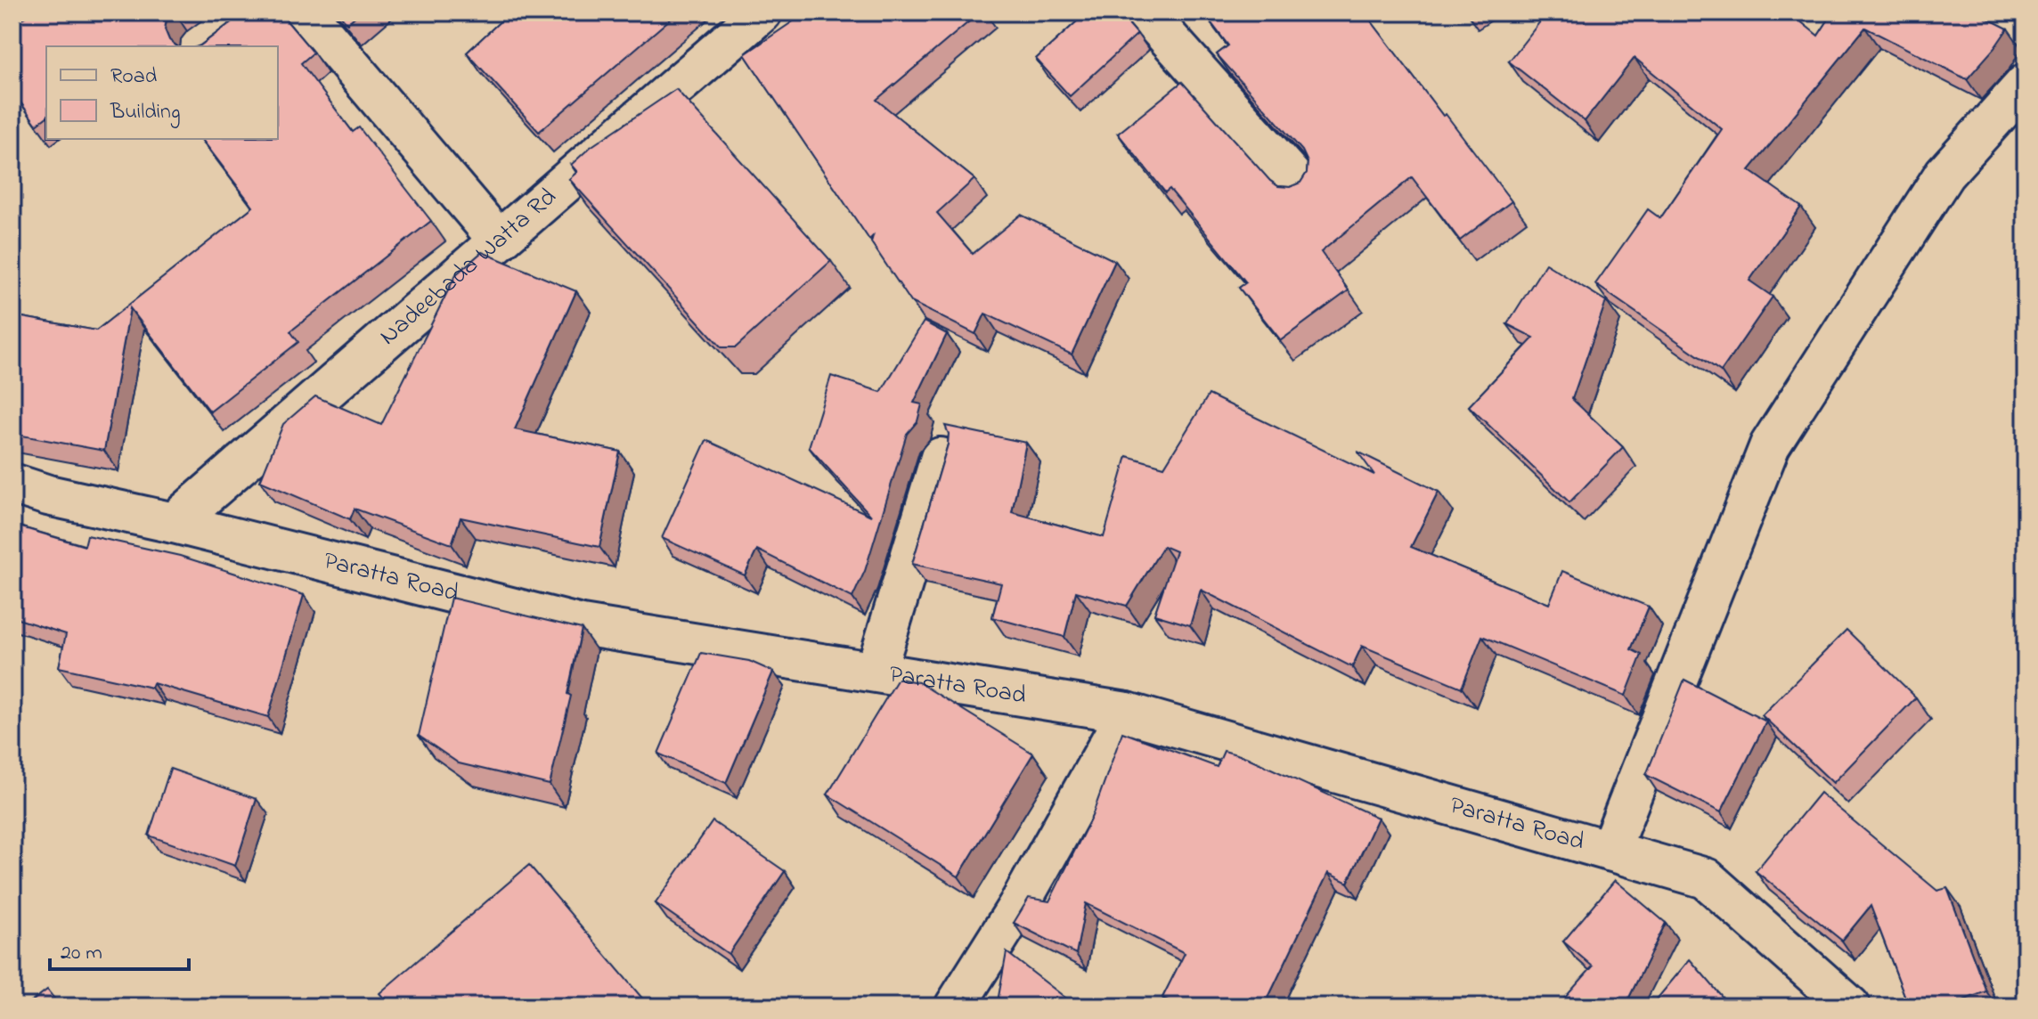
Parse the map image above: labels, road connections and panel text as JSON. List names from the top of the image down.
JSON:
{
  "streets": {
    "street": ["Nadeebada Watta Rd", "Paratta Road"]
  },
  "crossings": [
    ["Nadeebada Watta Rd", "Paratta Road"]
  ],
  "legend": ["Road", "Building"],
  "scale_bar": "20 m"
}
